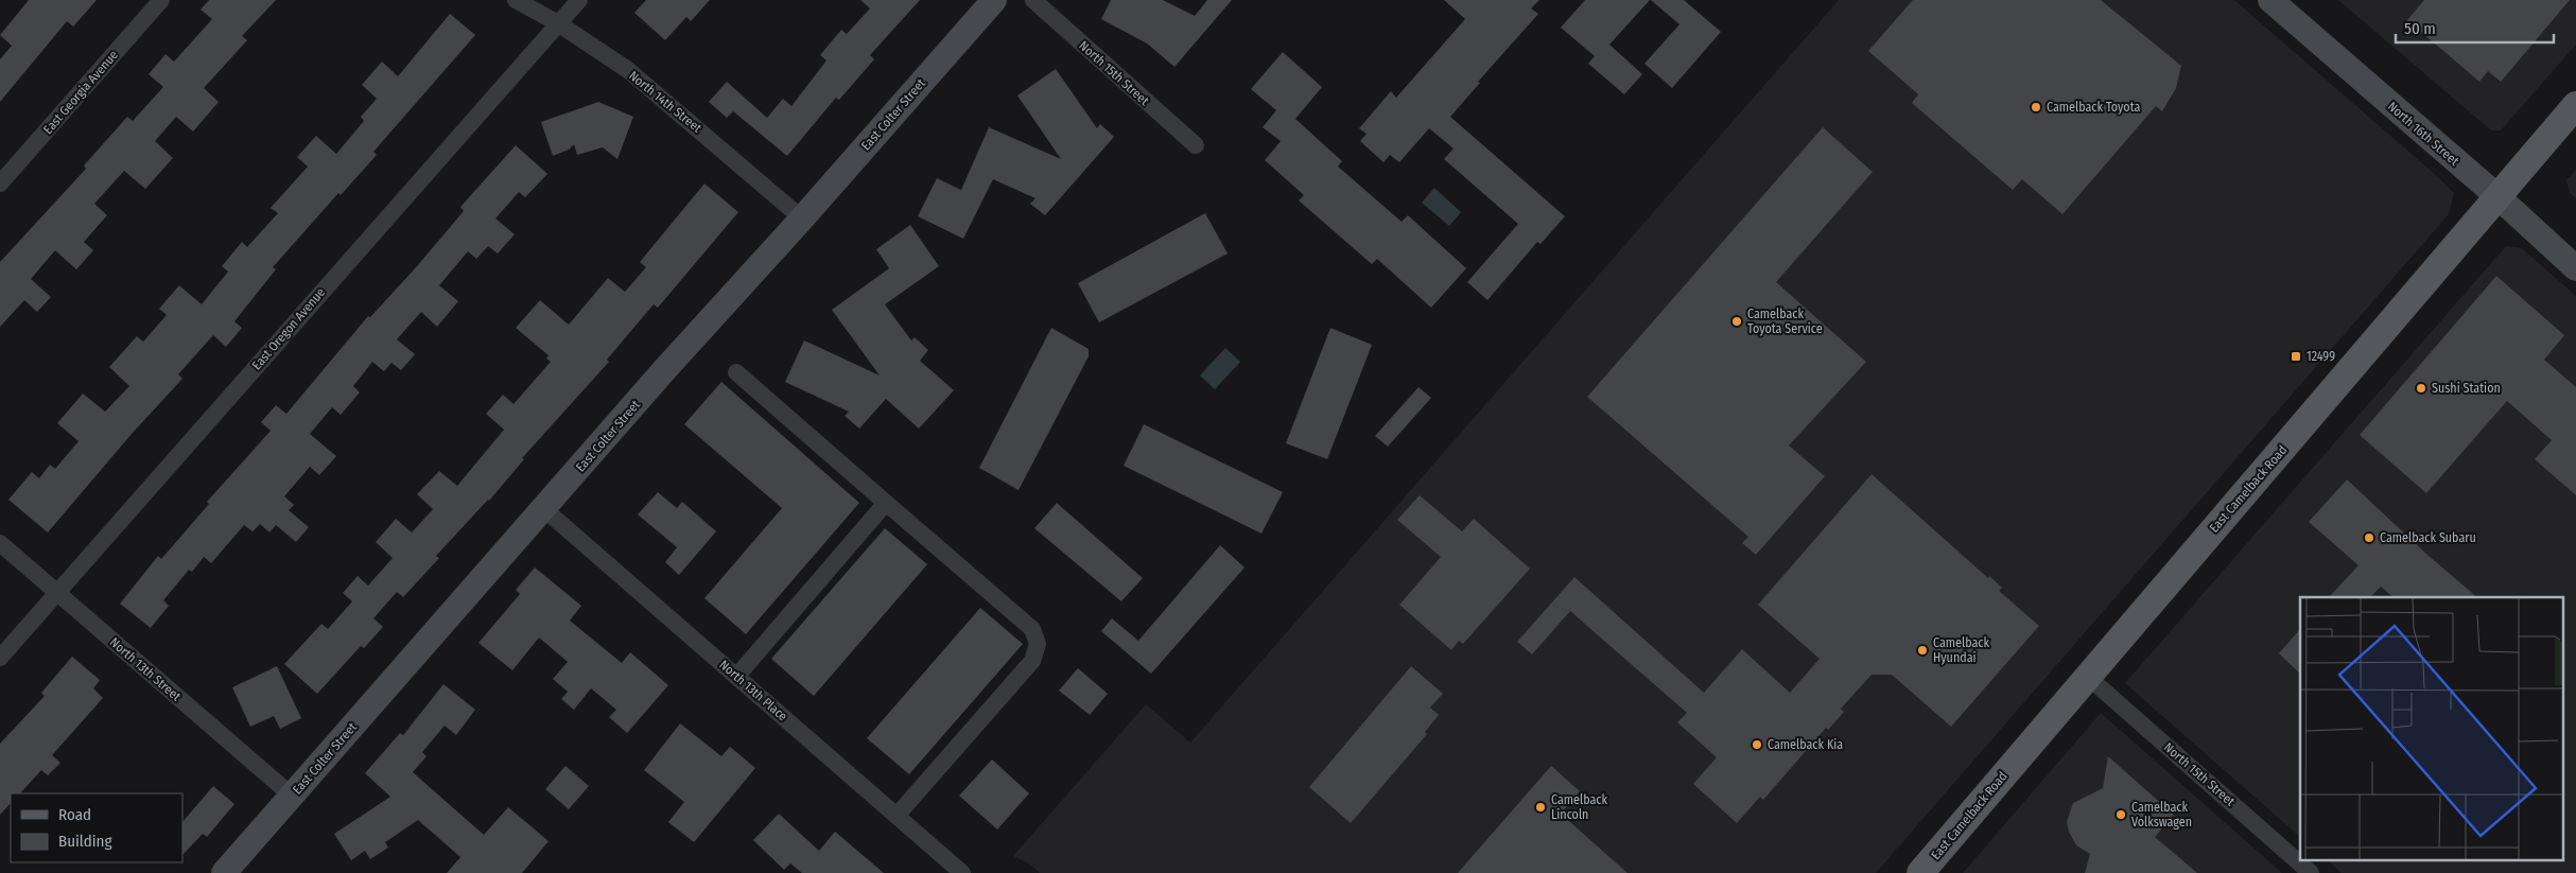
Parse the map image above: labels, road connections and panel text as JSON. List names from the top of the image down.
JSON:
{
  "streets": {
    "main road": ["East Camelback Road"],
    "street": [
      "North 15th Street",
      "East Georgia Avenue",
      "North 14th Street",
      "East Colter Street",
      "North 16th Street",
      "East Oregon Avenue",
      "North 13th Street",
      "North 13th Place"
    ]
  },
  "crossings": [
    ["North 15th Street", "East Camelback Road"],
    ["North 14th Street", "East Colter Street"],
    ["North 14th Street", "East Oregon Avenue"],
    ["East Colter Street", "North 13th Street"],
    ["East Colter Street", "North 13th Place"],
    ["North 16th Street", "East Camelback Road"],
    ["East Oregon Avenue", "North 13th Street"]
  ],
  "places": {
    "other": [
      "Camelback Toyota",
      "Camelback Toyota Service",
      "Sushi Station",
      "Camelback Subaru",
      "Camelback Hyundai",
      "Camelback Kia",
      "Camelback Lincoln",
      "Camelback Volkswagen"
    ],
    "transit": ["12499"]
  },
  "legend": ["Road", "Building"],
  "scale_bar": "50 m"
}
